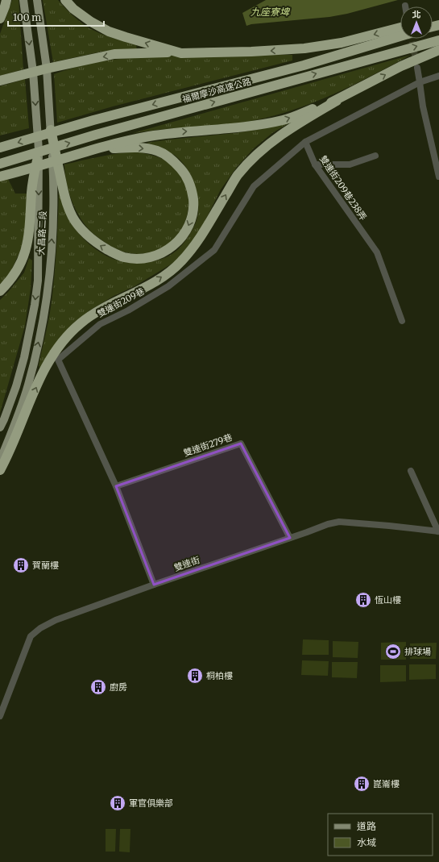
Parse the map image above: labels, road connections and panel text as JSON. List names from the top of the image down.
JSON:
{
  "streets": {
    "highway": ["福爾摩沙高速公路"],
    "main road": ["大昌路二段"],
    "street": [
      "雙連街209巷238弄",
      "雙連街209巷",
      "雙連街279巷",
      "雙連街"
    ]
  },
  "crossings": [
    ["雙連街209巷238弄", "雙連街209巷"],
    ["雙連街209巷", "雙連街279巷"],
    ["雙連街209巷", "雙連街"],
    ["雙連街279巷", "雙連街"]
  ],
  "water": ["九座寮埤"],
  "places": {
    "building": [
      "賀蘭樓",
      "恆山樓",
      "桐柏樓",
      "廚房",
      "崑崙樓",
      "軍官俱樂部"
    ],
    "sports": ["排球場"]
  },
  "legend": ["道路", "水域"],
  "scale_bar": "100 m",
  "north": "top"
}
